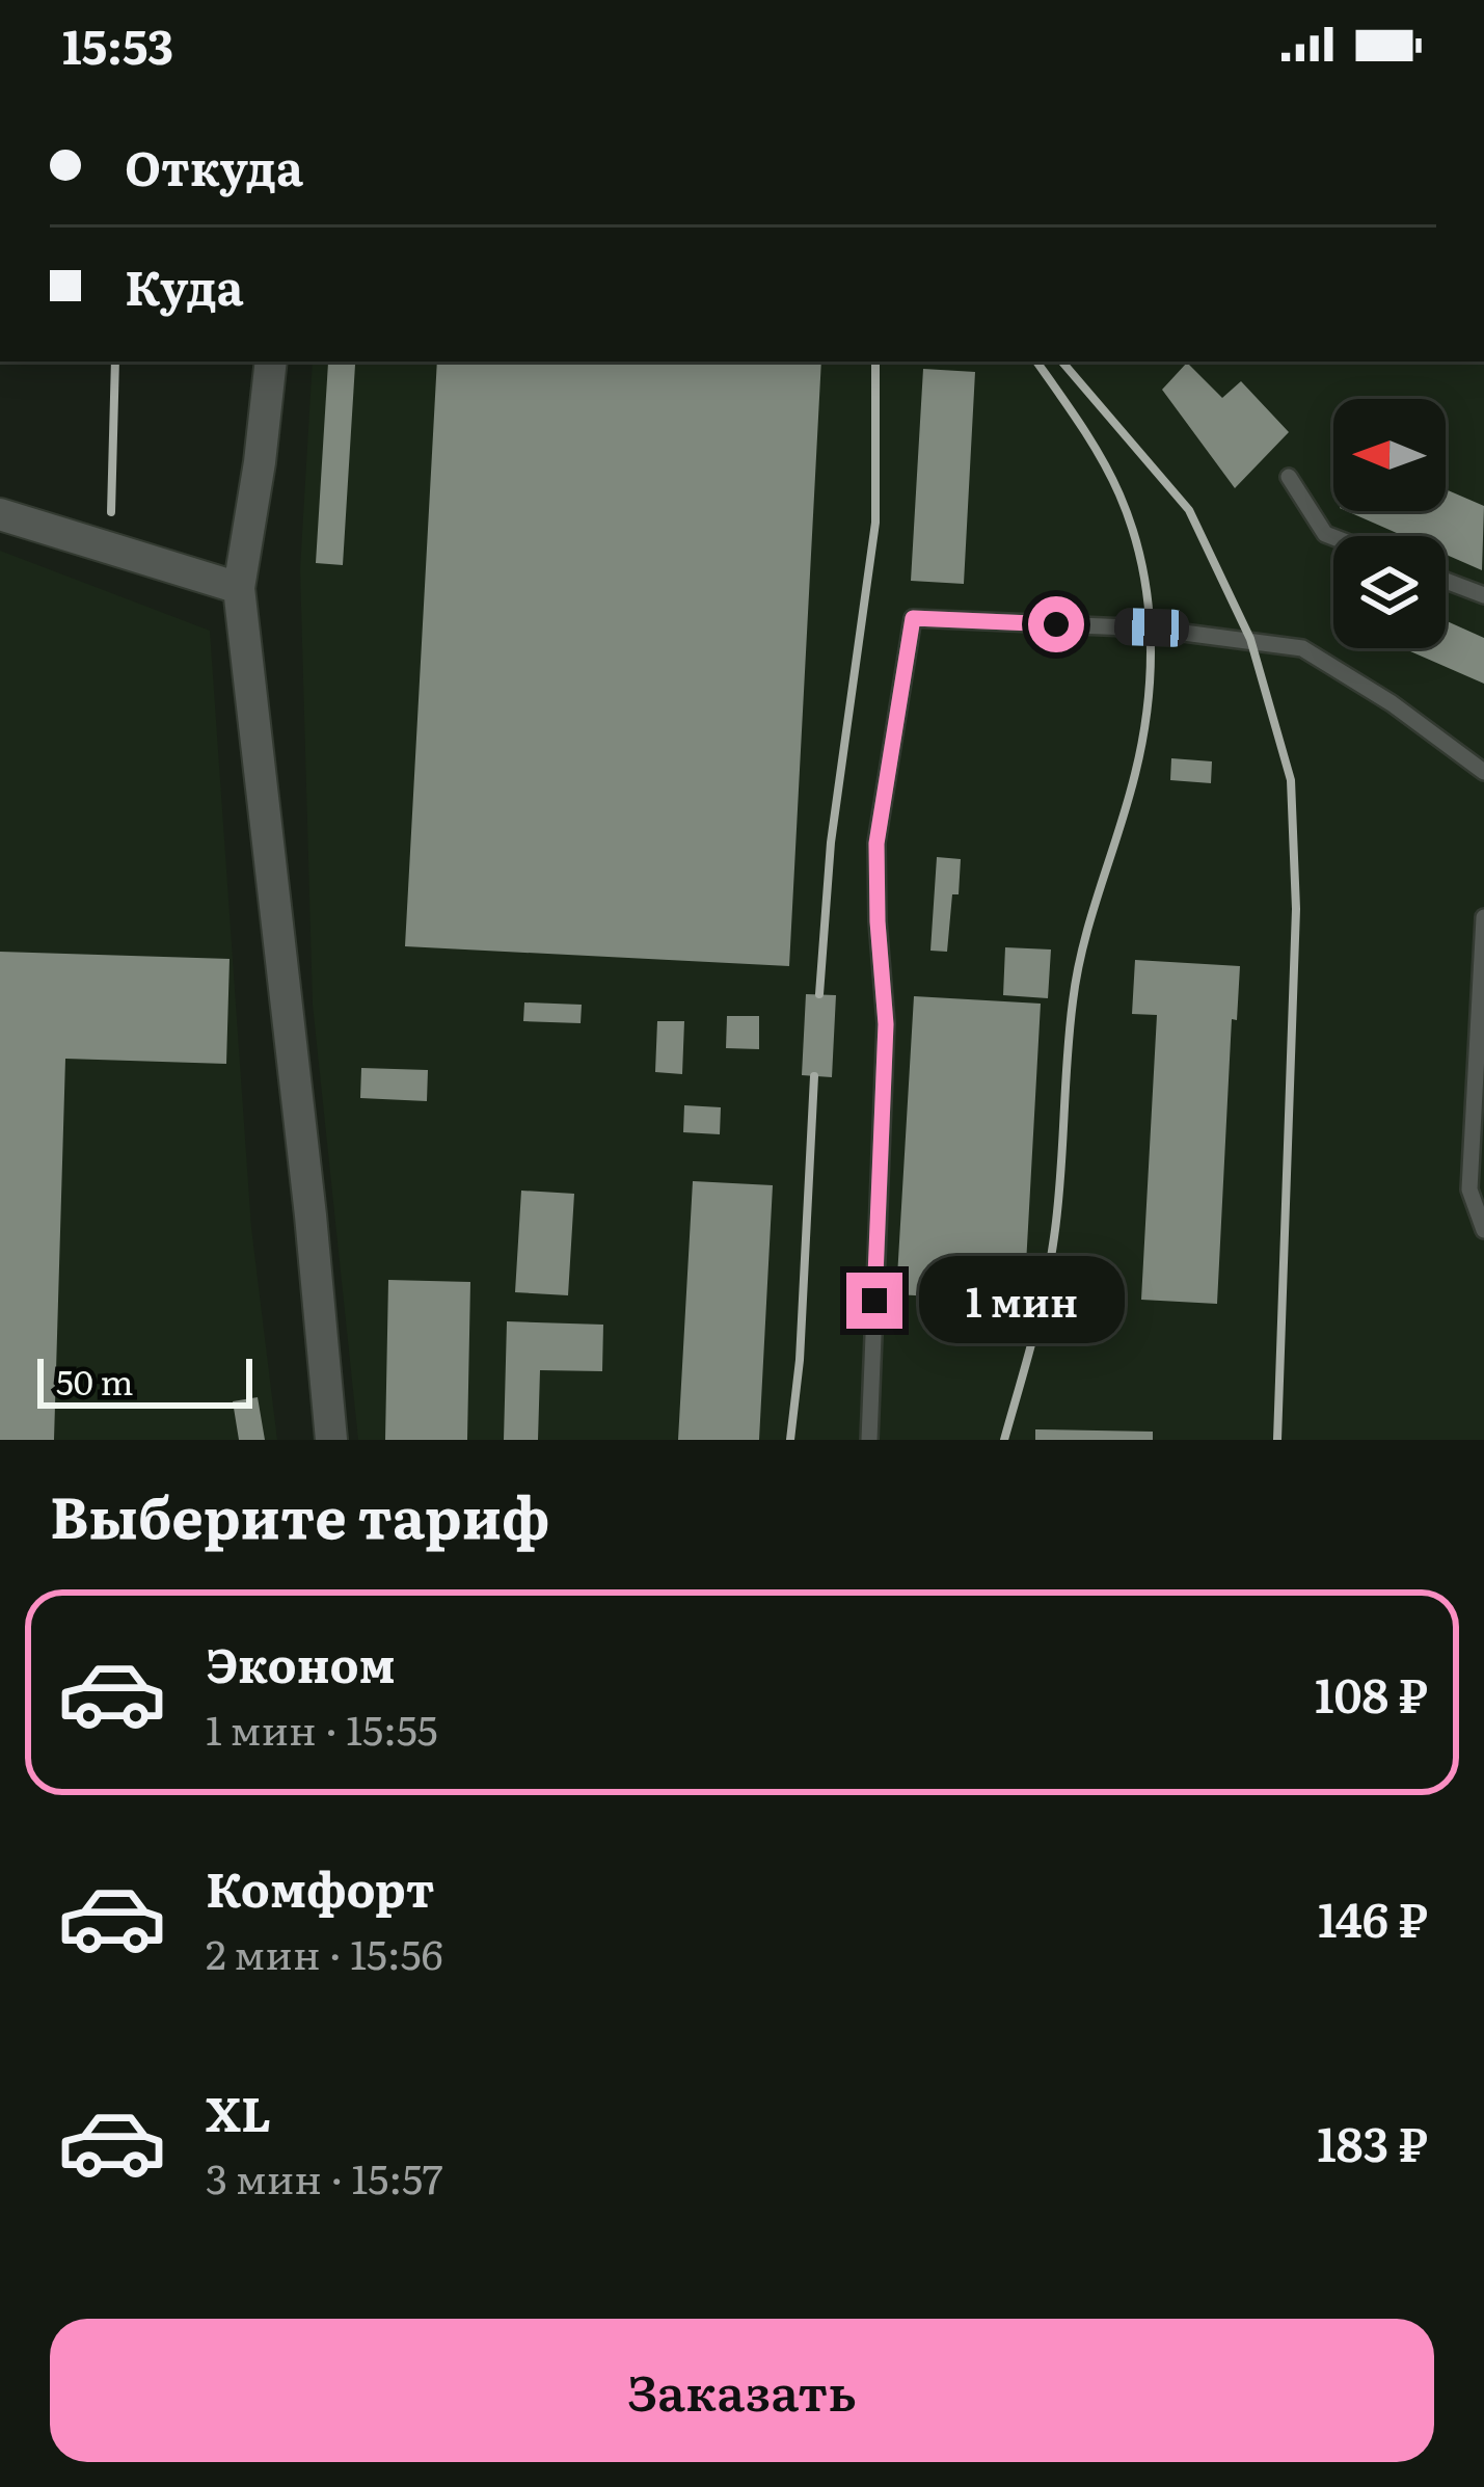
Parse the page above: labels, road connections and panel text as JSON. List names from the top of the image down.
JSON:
{
  "scale_bar": "50 m",
  "north": "left",
  "page": {
    "status": "15:53",
    "banner": ["Откуда", "Куда"],
    "bubble": "1 мин",
    "scale": "50 m",
    "heading": "Выберите тариф",
    "list": [
      {
        "name": "Эконом",
        "note": "1 мин · 15:55",
        "value": "108 ₽"
      },
      {
        "name": "Комфорт",
        "note": "2 мин · 15:56",
        "value": "146 ₽"
      },
      {
        "name": "XL",
        "note": "3 мин · 15:57",
        "value": "183 ₽"
      }
    ],
    "buttons": "Заказать"
  }
}
